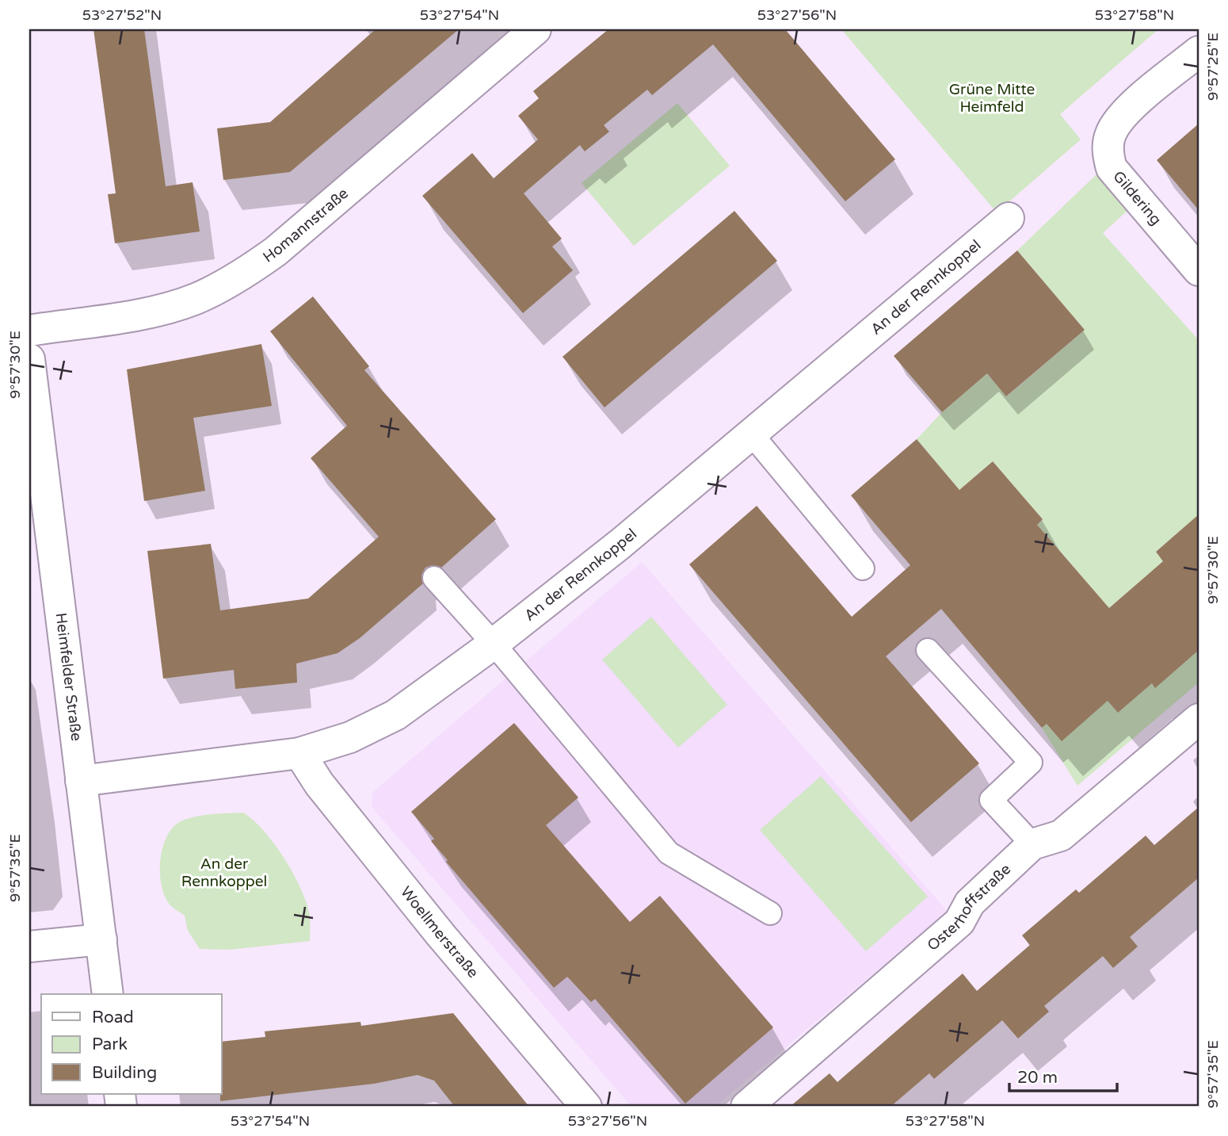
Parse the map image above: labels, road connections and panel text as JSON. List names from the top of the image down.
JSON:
{
  "streets": {
    "street": [
      "Gildering",
      "Homannstraße",
      "An der Rennkoppel",
      "Heimfelder Straße",
      "Osterhoffstraße",
      "Woellmerstraße"
    ]
  },
  "crossings": [
    ["An der Rennkoppel", "Heimfelder Straße"],
    ["An der Rennkoppel", "Woellmerstraße"]
  ],
  "parks": ["Grüne Mitte Heimfeld", "An der Rennkoppel"],
  "legend": ["Road", "Park", "Building"],
  "scale_bar": "20 m",
  "coordinates": [
    "53°27'52\"N",
    "53°27'54\"N",
    "53°27'56\"N",
    "53°27'58\"N",
    "9°57'25\"E",
    "9°57'30\"E",
    "9°57'35\"E"
  ]
}
